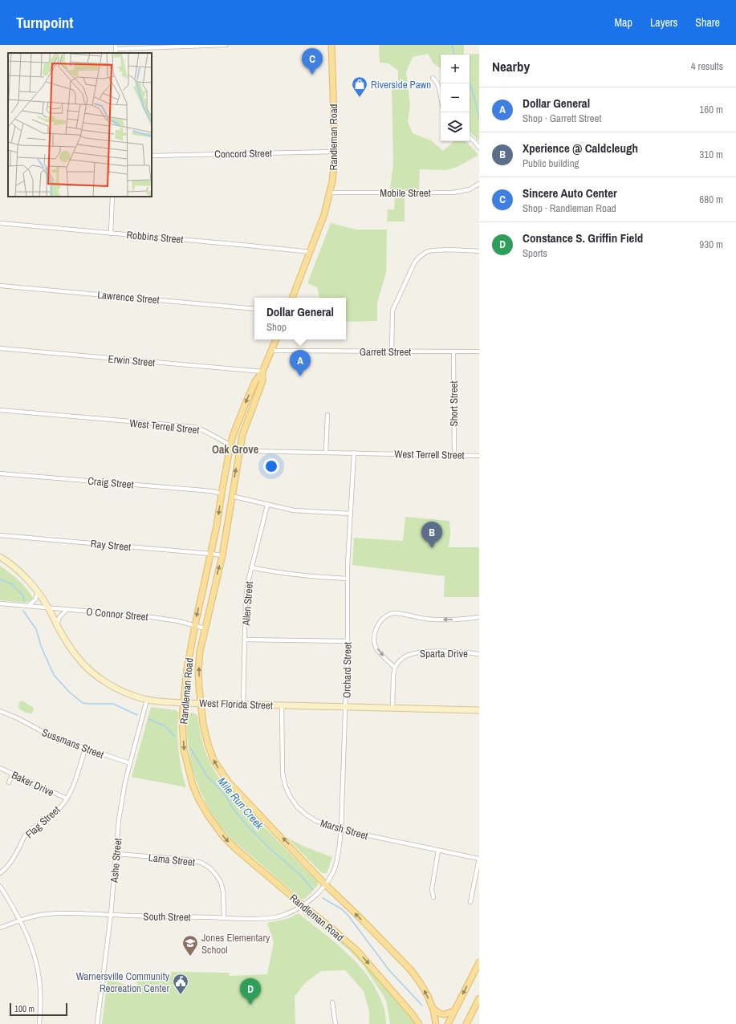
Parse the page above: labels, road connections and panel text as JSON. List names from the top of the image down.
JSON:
{
  "streets": {
    "main road": ["Randleman Road", "West Florida Street"],
    "street": [
      "Concord Street",
      "Mobile Street",
      "Robbins Street",
      "Lawrence Street",
      "Garrett Street",
      "Erwin Street",
      "Short Street",
      "West Terrell Street",
      "Craig Street",
      "Ray Street",
      "Allen Street",
      "O Connor Street",
      "Sparta Drive",
      "Orchard Street",
      "Sussmans Street",
      "Baker Drive",
      "Flag Street",
      "Marsh Street",
      "Lama Street",
      "Ashe Street",
      "South Street"
    ]
  },
  "crossings": [
    ["Randleman Road", "Concord Street"],
    ["Randleman Road", "Mobile Street"],
    ["Randleman Road", "Robbins Street"],
    ["Randleman Road", "Garrett Street"],
    ["Randleman Road", "Erwin Street"],
    ["Randleman Road", "West Terrell Street"],
    ["Randleman Road", "Craig Street"],
    ["Randleman Road", "Ray Street"],
    ["Randleman Road", "O Connor Street"],
    ["Randleman Road", "Orchard Street"],
    ["Randleman Road", "West Florida Street"],
    ["Randleman Road", "South Street"],
    ["Garrett Street", "Short Street"],
    ["Short Street", "West Terrell Street"],
    ["West Terrell Street", "Orchard Street"],
    ["Allen Street", "West Florida Street"],
    ["O Connor Street", "West Florida Street"],
    ["Orchard Street", "West Florida Street"],
    ["Orchard Street", "Marsh Street"],
    ["Orchard Street", "South Street"],
    ["West Florida Street", "Marsh Street"],
    ["West Florida Street", "Ashe Street"],
    ["Sussmans Street", "Flag Street"],
    ["Sussmans Street", "Ashe Street"],
    ["Baker Drive", "Flag Street"],
    ["Lama Street", "Ashe Street"],
    ["Lama Street", "South Street"],
    ["Ashe Street", "South Street"]
  ],
  "districts": ["Oak Grove"],
  "water": ["Mile Run Creek"],
  "places": {
    "shop": ["Riverside Pawn"],
    "school or university": ["Jones Elementary School"],
    "public building": ["Warnersville Community Recreation Center"]
  },
  "scale_bar": "100 m",
  "page": {
    "header": "Turnpoint",
    "nav": ["Map", "Layers", "Share"],
    "heading": ["Nearby", "4 results"],
    "pins": [
      "C",
      "A",
      "B",
      "D"
    ],
    "map_buttons": ["+", "−"],
    "list": [
      {
        "mark": "A",
        "name": "Dollar General",
        "note": "Shop · Garrett Street",
        "value": "160 m"
      },
      {
        "mark": "B",
        "name": "Xperience @ Caldcleugh",
        "note": "Public building",
        "value": "310 m"
      },
      {
        "mark": "C",
        "name": "Sincere Auto Center",
        "note": "Shop · Randleman Road",
        "value": "680 m"
      },
      {
        "mark": "D",
        "name": "Constance S. Griffin Field",
        "note": "Sports",
        "value": "930 m"
      }
    ],
    "popup": ["Dollar General", "Shop"],
    "scale": "100 m"
  }
}
